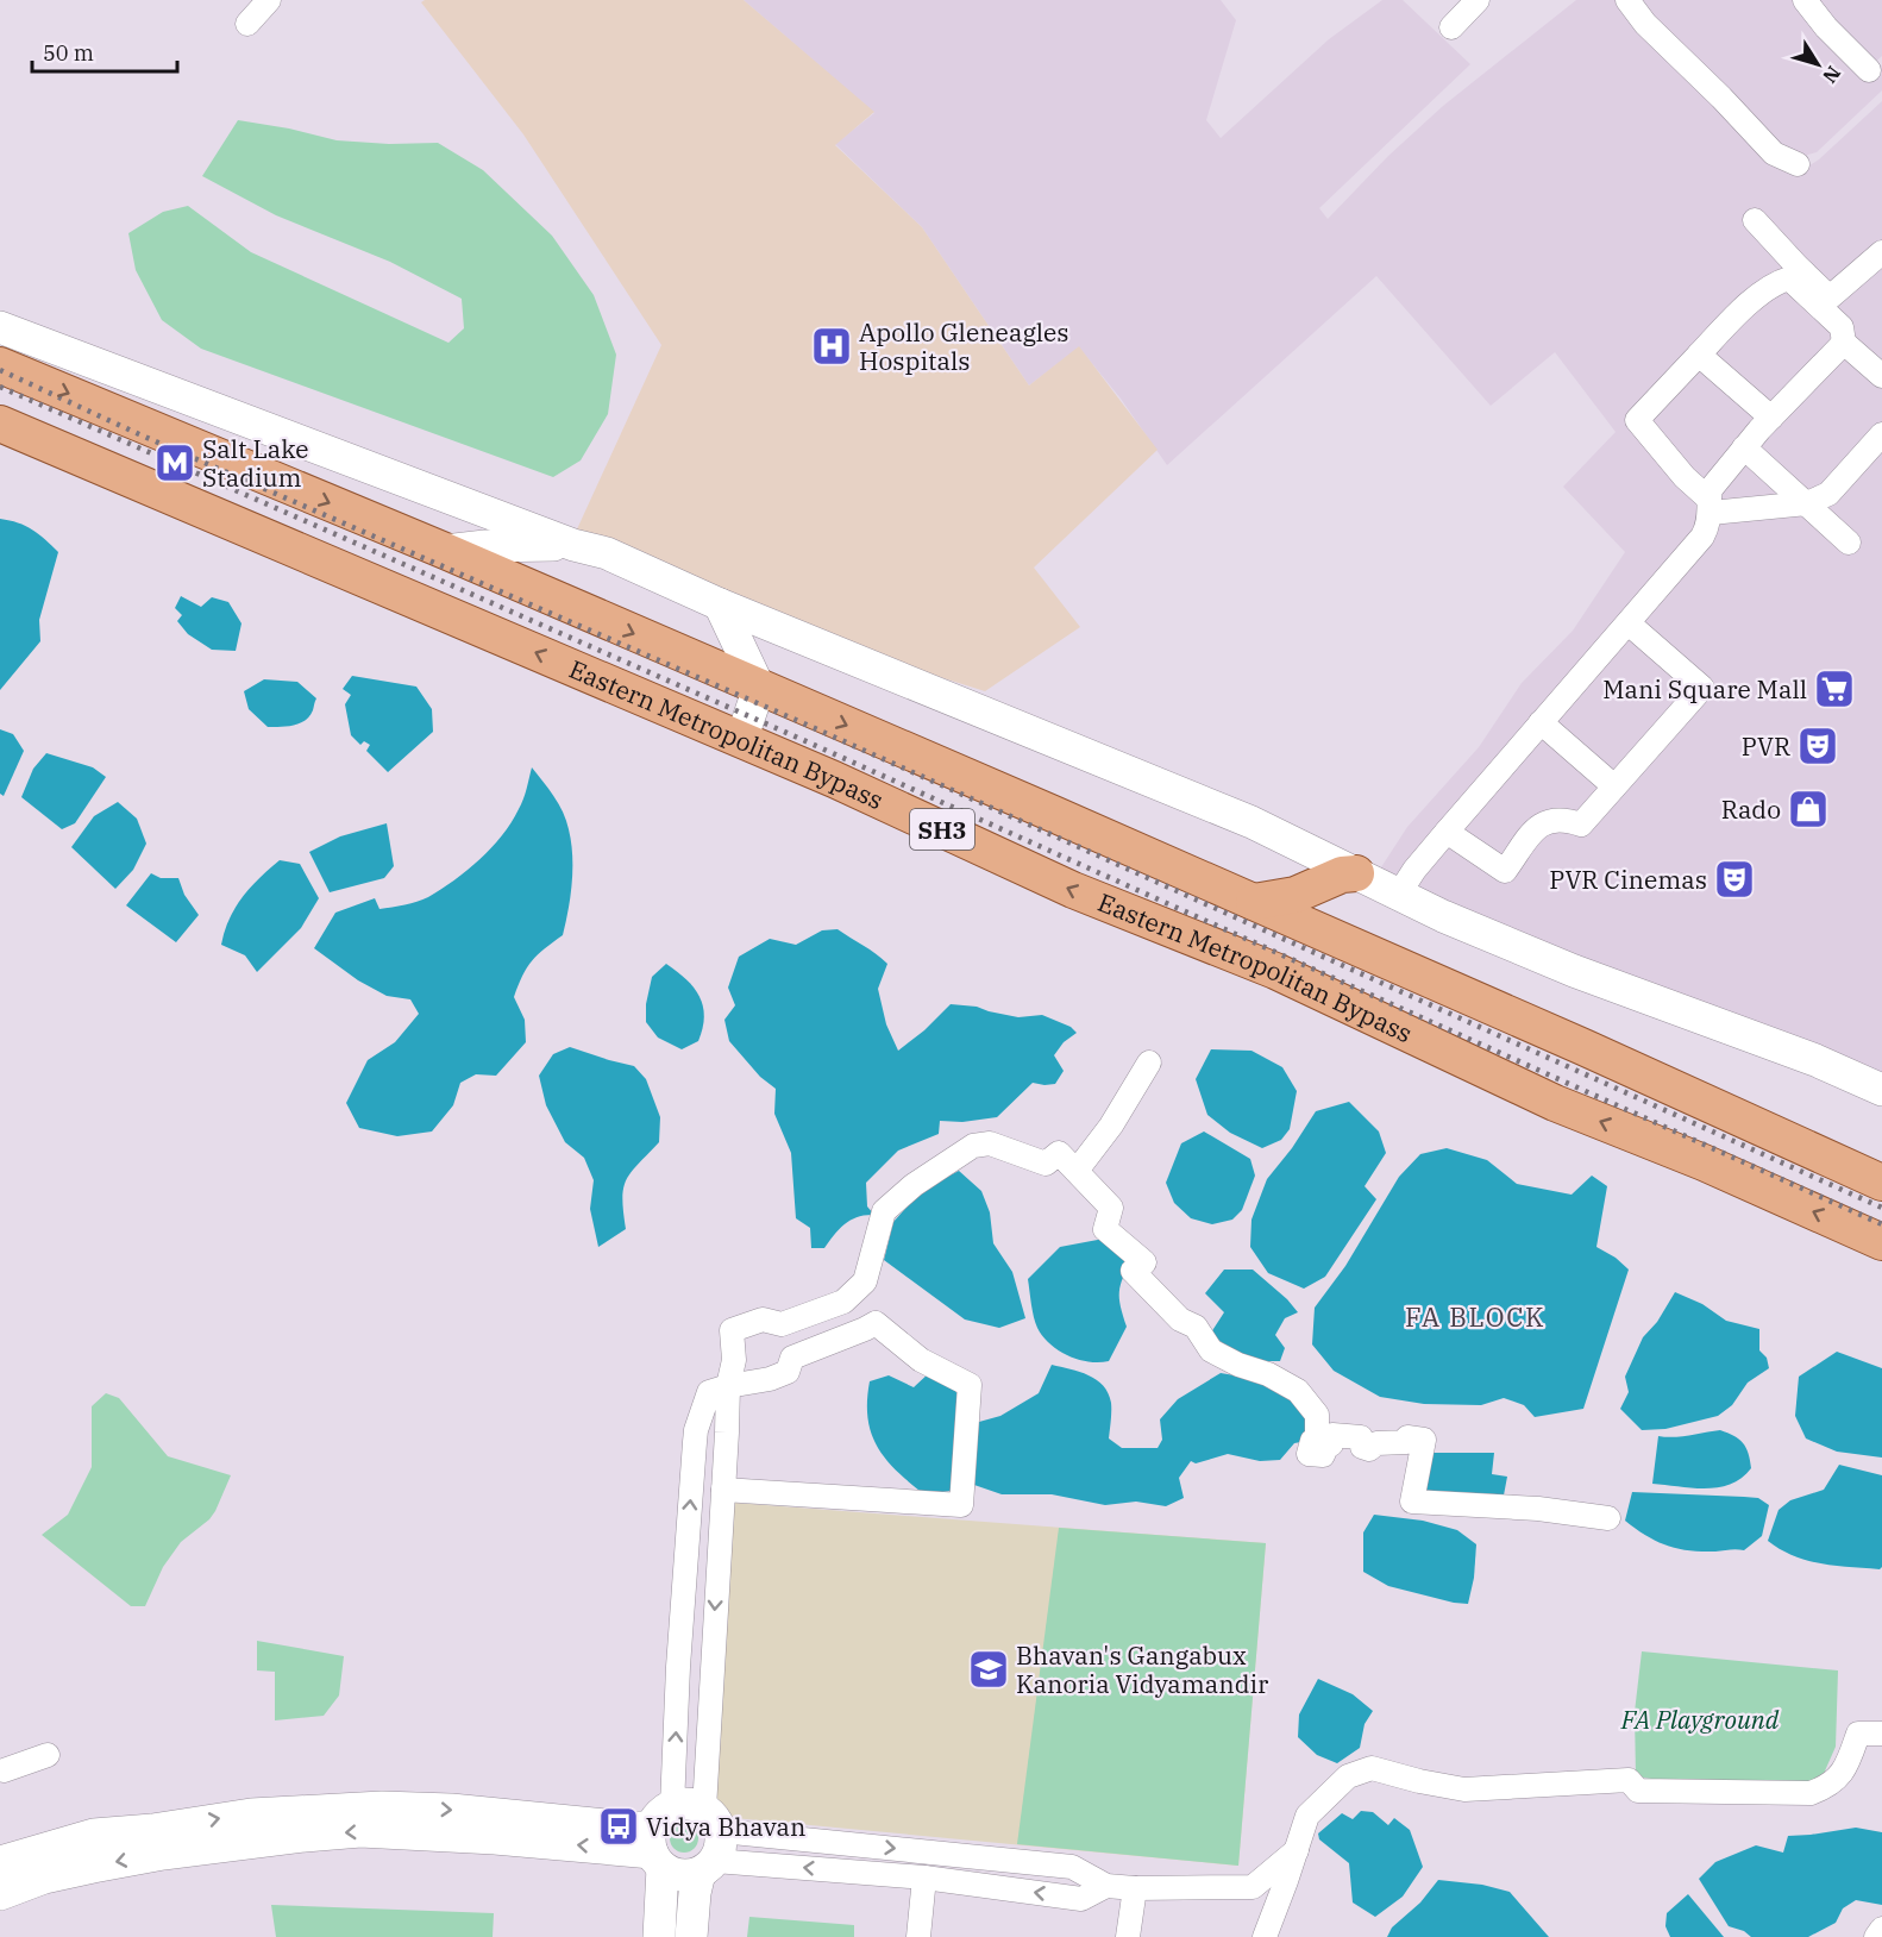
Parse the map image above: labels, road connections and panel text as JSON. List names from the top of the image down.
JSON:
{
  "streets": {
    "main road": ["Eastern Metropolitan Bypass", "SH3"]
  },
  "districts": ["FA BLOCK"],
  "parks": ["FA Playground"],
  "places": {
    "hospital": ["Apollo Gleneagles Hospitals"],
    "metro station": ["Salt Lake Stadium"],
    "supermarket": ["Mani Square Mall"],
    "theatre": ["PVR", "PVR Cinemas"],
    "shop": ["Rado"],
    "school or university": ["Bhavan's Gangabux Kanoria Vidyamandir"],
    "bus stop": ["Vidya Bhavan"]
  },
  "scale_bar": "50 m",
  "north": "bottom right"
}
